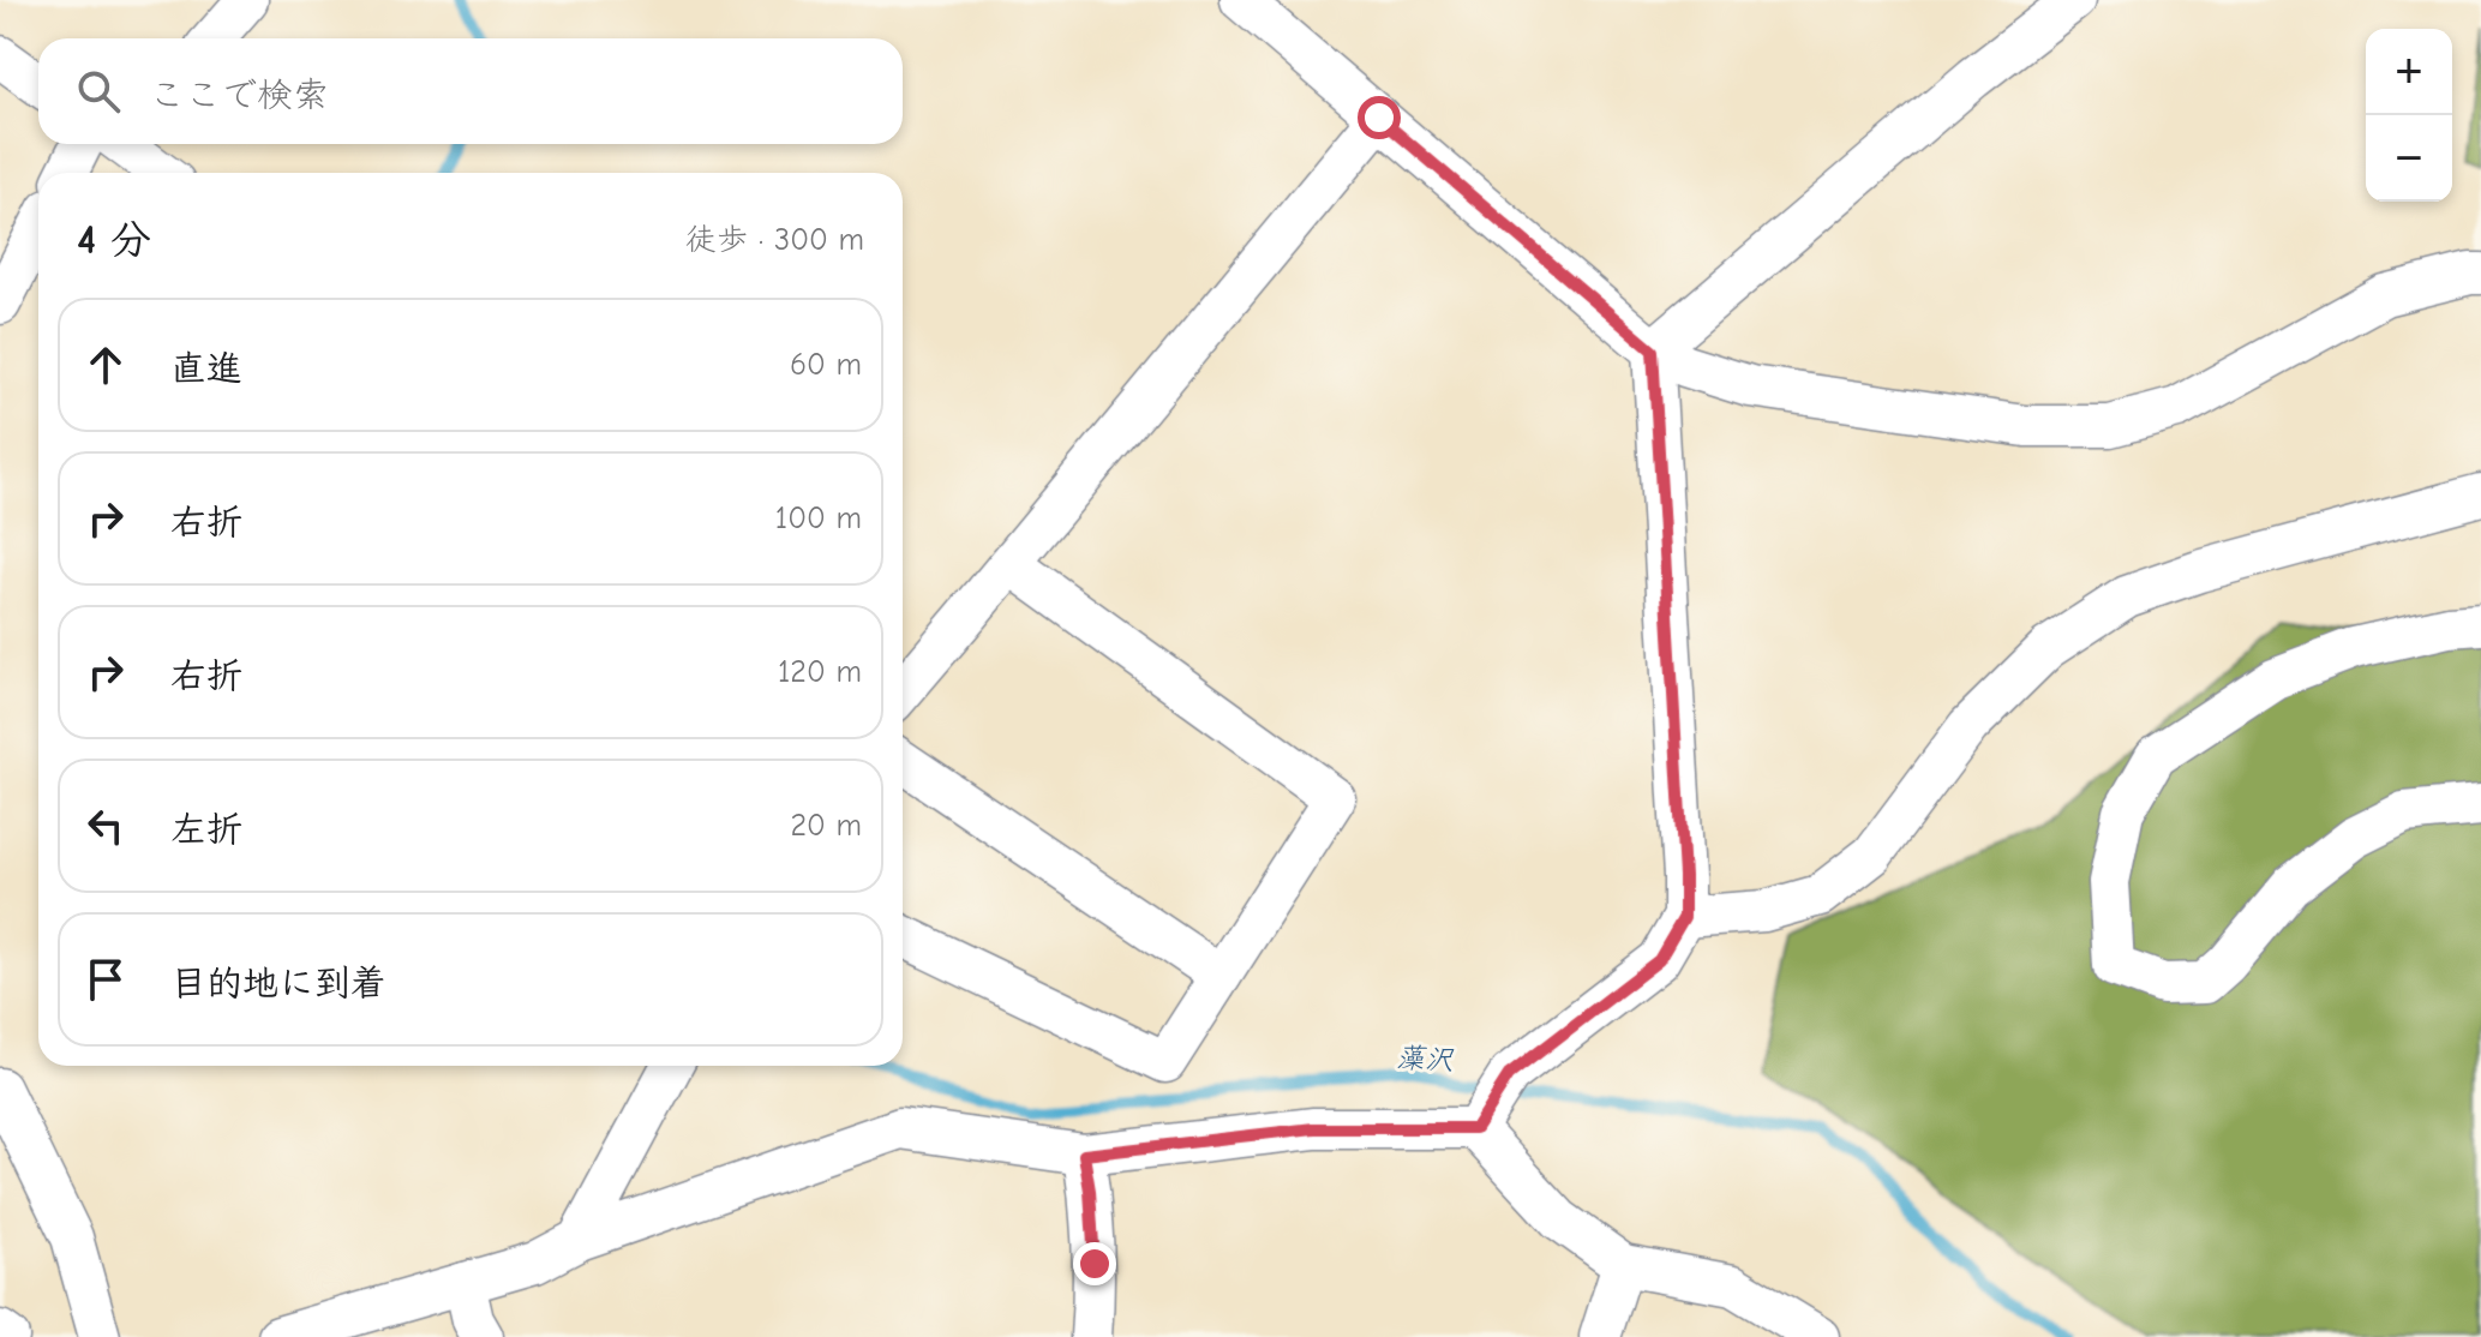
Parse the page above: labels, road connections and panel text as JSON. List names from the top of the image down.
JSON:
{
  "water": ["藻沢"],
  "page": {
    "map_buttons": ["+", "−"],
    "search": "ここで検索",
    "heading": ["4 分", "徒歩 · 300 m"],
    "list": [
      ["直進", "60 m"],
      ["右折", "100 m"],
      ["右折", "120 m"],
      ["左折", "20 m"],
      "目的地に到着"
    ]
  }
}
